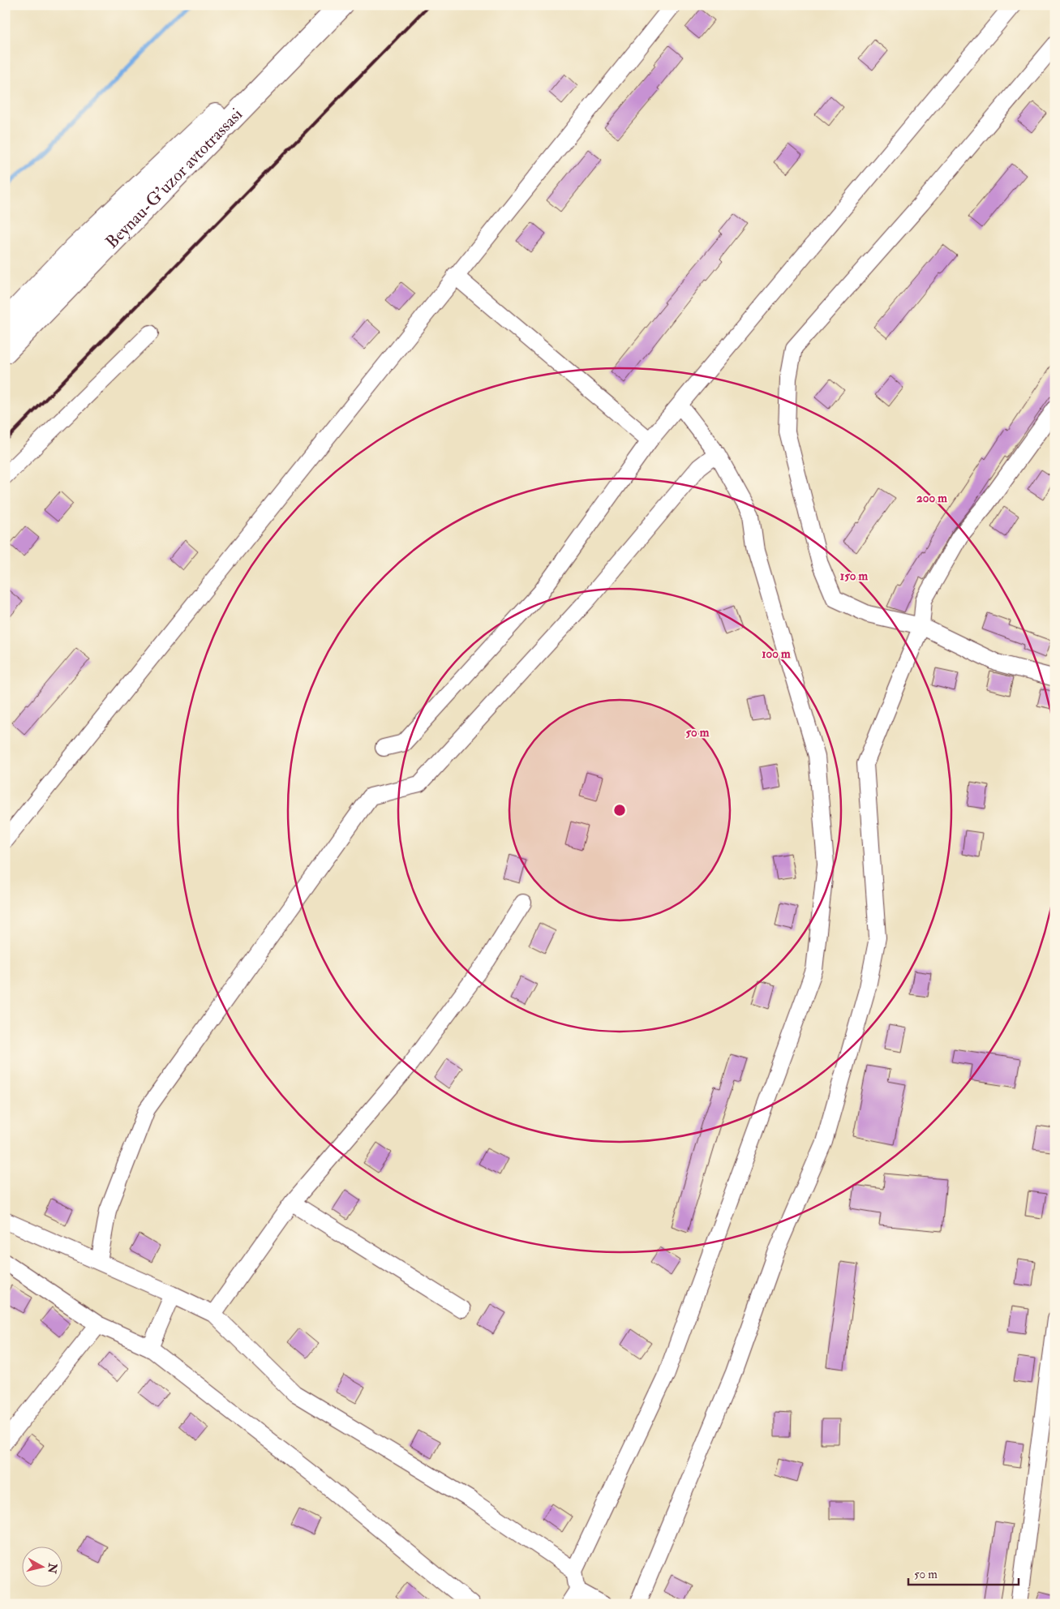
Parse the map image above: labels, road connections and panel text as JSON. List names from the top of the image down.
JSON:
{
  "streets": {
    "highway": ["Beynau-G'uzor avtotrassasi"]
  },
  "scale_bar": "50 m",
  "north": "right",
  "rings": [
    "200 m",
    "150 m",
    "100 m",
    "50 m"
  ]
}
